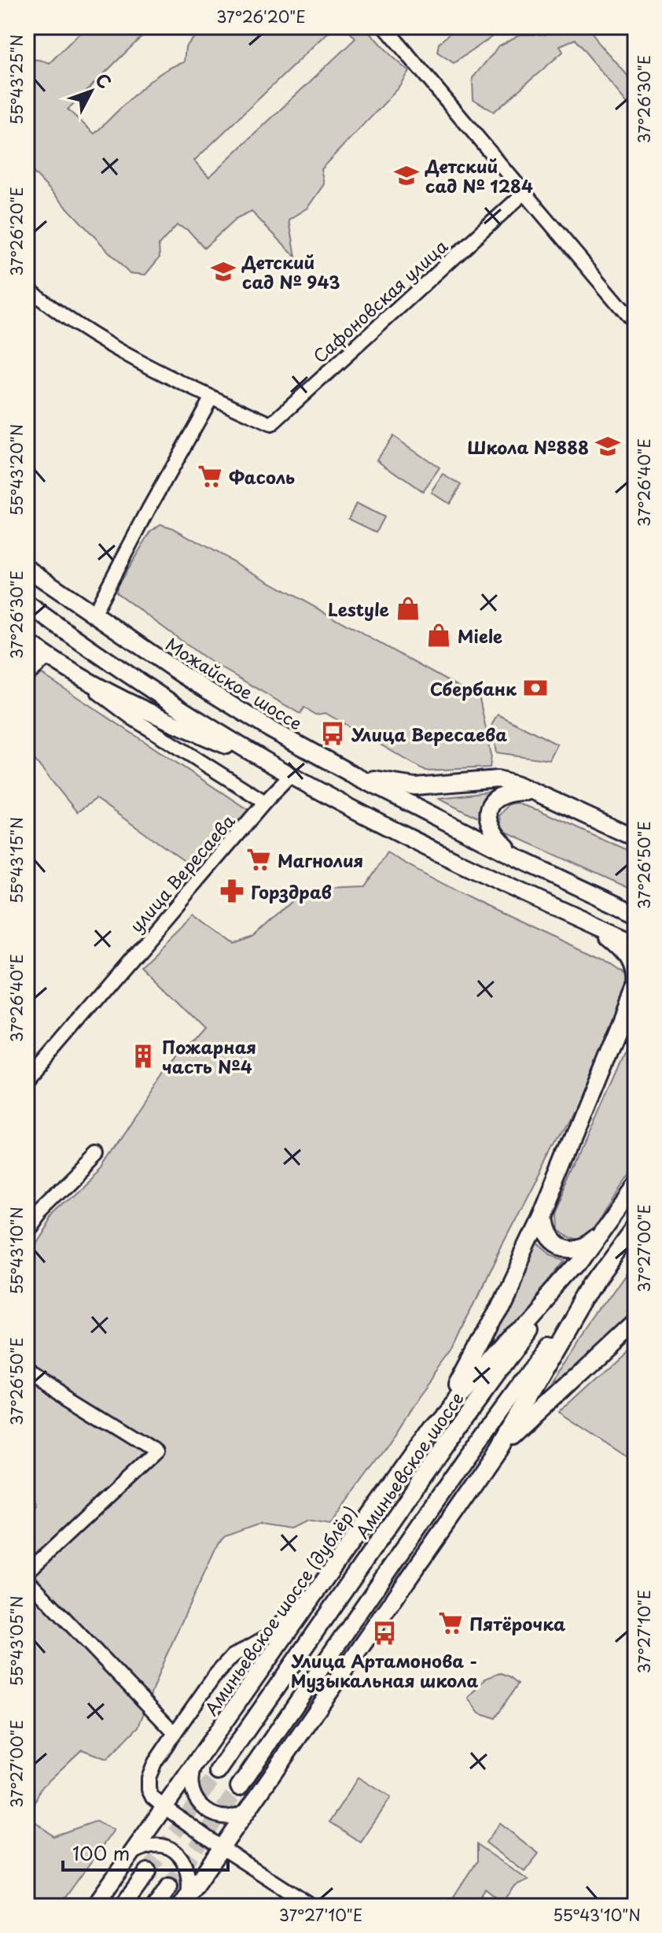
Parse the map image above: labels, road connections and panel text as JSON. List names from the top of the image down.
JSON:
{
  "streets": {
    "main road": ["Можайское шоссе", "Аминьевское шоссе", "Аминьевское шоссе (дублёр)"],
    "street": ["Сафоновская улица", "улица Вересаева"]
  },
  "crossings": [
    ["Аминьевское шоссе", "Аминьевское шоссе (дублёр)"]
  ],
  "places": {
    "school or university": ["Детский сад № 1284", "Детский сад № 943", "Школа №888"],
    "supermarket": ["Фасоль", "Магнолия", "Пятёрочка"],
    "shop": ["Lestyle", "Miele"],
    "bank": ["Сбербанк"],
    "bus stop": ["Улица Вересаева", "Улица Артамонова - Музыкальная школа"],
    "pharmacy": ["Горздрав"],
    "building": ["Пожарная часть №4"]
  },
  "scale_bar": "100 m",
  "north": "top right",
  "coordinates": [
    "37°26'20\"E",
    "55°43'25\"N",
    "37°26'30\"E",
    "55°43'20\"N",
    "37°26'40\"E",
    "55°43'15\"N",
    "37°26'50\"E",
    "37°27'00\"E",
    "55°43'10\"N",
    "37°27'10\"E",
    "55°43'05\"N"
  ]
}
